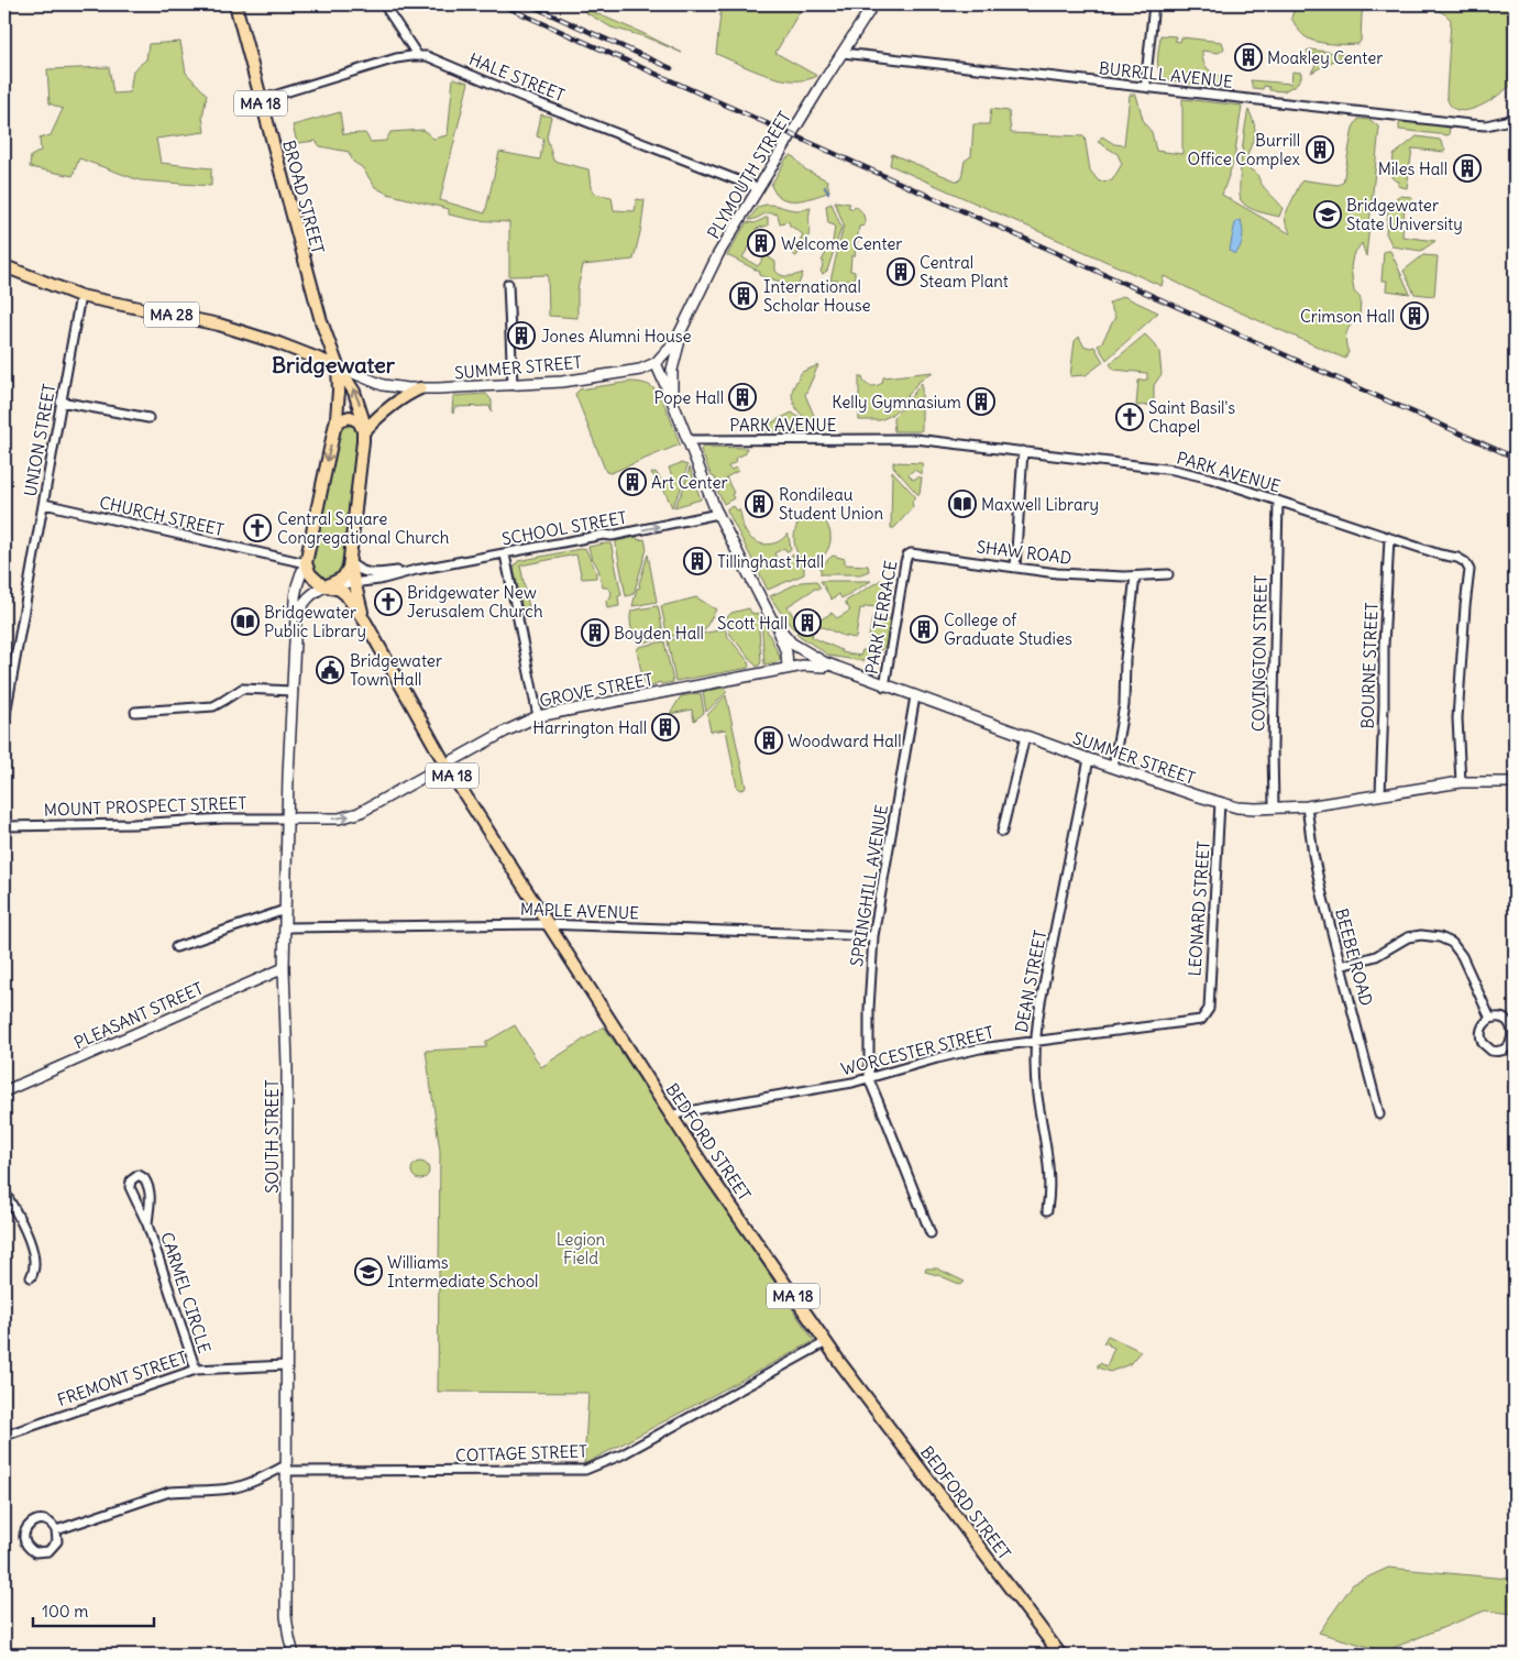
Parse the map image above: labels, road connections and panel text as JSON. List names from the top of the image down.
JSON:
{
  "streets": {
    "main road": [
      "MA 18",
      "PLYMOUTH STREET",
      "BROAD STREET",
      "MA 28",
      "SUMMER STREET",
      "GROVE STREET",
      "PLEASANT STREET",
      "SOUTH STREET",
      "BEDFORD STREET"
    ],
    "street": [
      "BURRILL AVENUE",
      "HALE STREET",
      "PARK AVENUE",
      "UNION STREET",
      "CHURCH STREET",
      "SCHOOL STREET",
      "SHAW ROAD",
      "PARK TERRACE",
      "COVINGTON STREET",
      "BOURNE STREET",
      "MOUNT PROSPECT STREET",
      "SPRINGHILL AVENUE",
      "LEONARD STREET",
      "MAPLE AVENUE",
      "BEEBE ROAD",
      "DEAN STREET",
      "WORCESTER STREET",
      "CARMEL CIRCLE",
      "FREMONT STREET",
      "COTTAGE STREET"
    ]
  },
  "crossings": [
    ["BURRILL AVENUE", "PLYMOUTH STREET"],
    ["HALE STREET", "PLYMOUTH STREET"],
    ["HALE STREET", "BROAD STREET"],
    ["MA 18", "BROAD STREET"],
    ["MA 18", "MA 28"],
    ["MA 18", "SUMMER STREET"],
    ["MA 18", "CHURCH STREET"],
    ["MA 18", "SCHOOL STREET"],
    ["MA 18", "SOUTH STREET"],
    ["MA 18", "BEDFORD STREET"],
    ["PLYMOUTH STREET", "SUMMER STREET"],
    ["BROAD STREET", "MA 28"],
    ["BROAD STREET", "SUMMER STREET"],
    ["MA 28", "SUMMER STREET"],
    ["MA 28", "UNION STREET"],
    ["SUMMER STREET", "PARK AVENUE"],
    ["SUMMER STREET", "SCHOOL STREET"],
    ["SUMMER STREET", "PARK TERRACE"],
    ["SUMMER STREET", "COVINGTON STREET"],
    ["SUMMER STREET", "BOURNE STREET"],
    ["SUMMER STREET", "GROVE STREET"],
    ["SUMMER STREET", "SPRINGHILL AVENUE"],
    ["SUMMER STREET", "LEONARD STREET"],
    ["SUMMER STREET", "BEEBE ROAD"],
    ["SUMMER STREET", "DEAN STREET"],
    ["PARK AVENUE", "COVINGTON STREET"],
    ["PARK AVENUE", "BOURNE STREET"],
    ["UNION STREET", "CHURCH STREET"],
    ["CHURCH STREET", "SOUTH STREET"],
    ["SCHOOL STREET", "SOUTH STREET"],
    ["SCHOOL STREET", "BEDFORD STREET"],
    ["SHAW ROAD", "PARK TERRACE"],
    ["GROVE STREET", "MOUNT PROSPECT STREET"],
    ["GROVE STREET", "SOUTH STREET"],
    ["GROVE STREET", "BEDFORD STREET"],
    ["MOUNT PROSPECT STREET", "SOUTH STREET"],
    ["SPRINGHILL AVENUE", "MAPLE AVENUE"],
    ["SPRINGHILL AVENUE", "WORCESTER STREET"],
    ["LEONARD STREET", "WORCESTER STREET"],
    ["MAPLE AVENUE", "SOUTH STREET"],
    ["MAPLE AVENUE", "BEDFORD STREET"],
    ["DEAN STREET", "WORCESTER STREET"],
    ["PLEASANT STREET", "SOUTH STREET"],
    ["WORCESTER STREET", "BEDFORD STREET"],
    ["SOUTH STREET", "BEDFORD STREET"],
    ["SOUTH STREET", "FREMONT STREET"],
    ["SOUTH STREET", "COTTAGE STREET"],
    ["BEDFORD STREET", "COTTAGE STREET"],
    ["CARMEL CIRCLE", "FREMONT STREET"]
  ],
  "one_way": ["SCHOOL STREET"],
  "districts": ["Bridgewater"],
  "parks": ["Legion Field"],
  "places": {
    "building": [
      "Moakley Center",
      "Burrill Office Complex",
      "Miles Hall",
      "Welcome Center",
      "Central Steam Plant",
      "International Scholar House",
      "Crimson Hall",
      "Jones Alumni House",
      "Pope Hall",
      "Kelly Gymnasium",
      "Art Center",
      "Rondileau Student Union",
      "Tillinghast Hall",
      "Scott Hall",
      "College of Graduate Studies",
      "Boyden Hall",
      "Harrington Hall",
      "Woodward Hall"
    ],
    "school or university": ["Bridgewater State University", "Williams Intermediate School"],
    "church": ["Saint Basil's Chapel", "Central Square Congregational Church", "Bridgewater New Jerusalem Church"],
    "library": ["Maxwell Library", "Bridgewater Public Library"],
    "public building": ["Bridgewater Town Hall"]
  },
  "scale_bar": "100 m"
}
